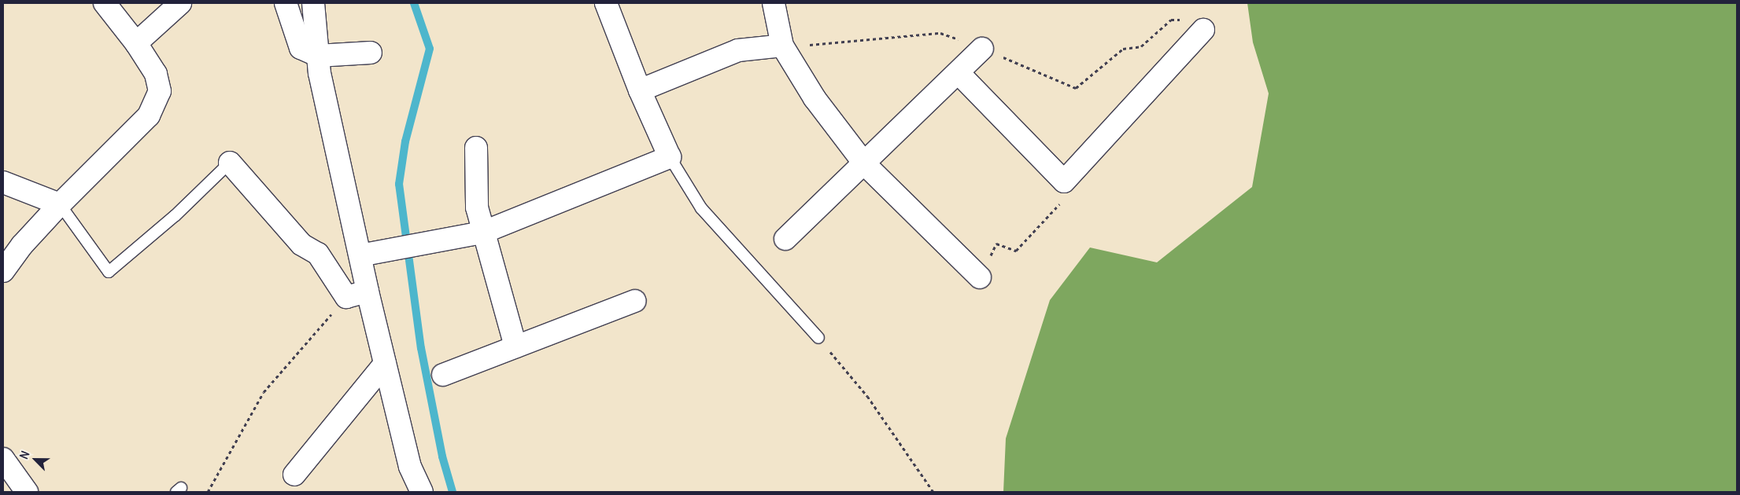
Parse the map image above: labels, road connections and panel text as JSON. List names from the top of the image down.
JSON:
{
  "north": "top left"
}
